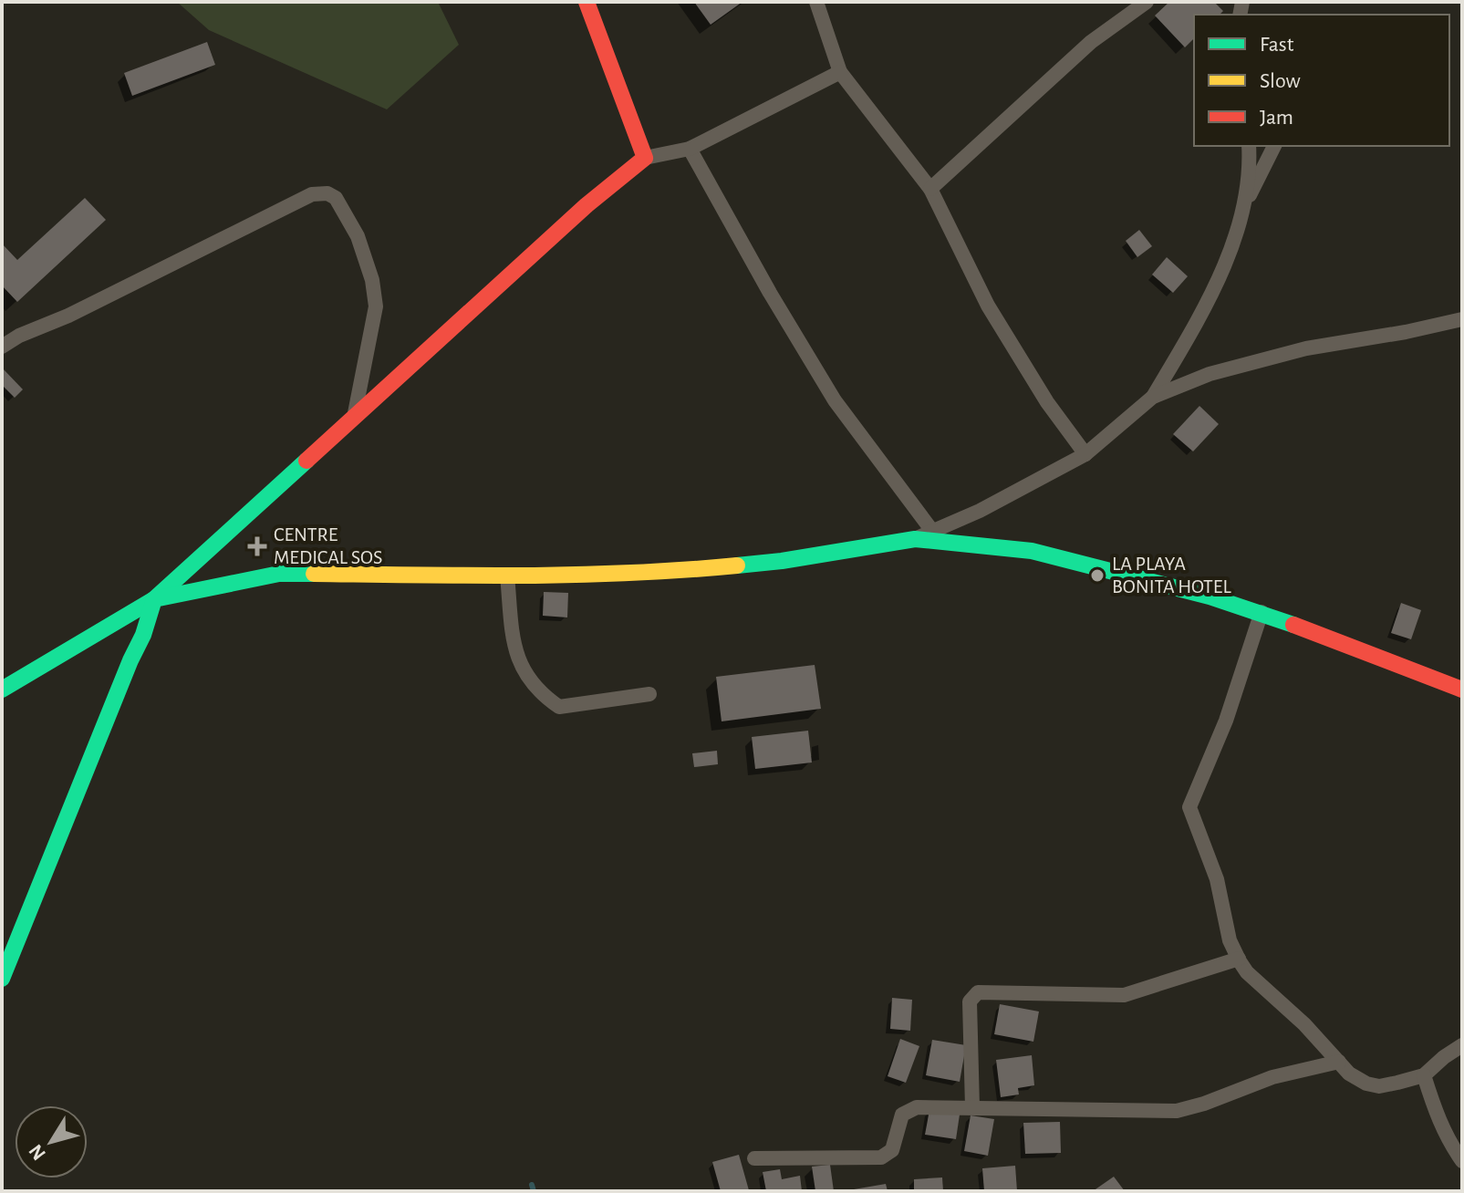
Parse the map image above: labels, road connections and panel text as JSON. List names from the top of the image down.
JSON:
{
  "places": {
    "health": ["CENTRE MEDICAL SOS"],
    "other": ["LA PLAYA BONITA HOTEL"]
  },
  "legend": ["Fast", "Slow", "Jam"],
  "north": "bottom left"
}
